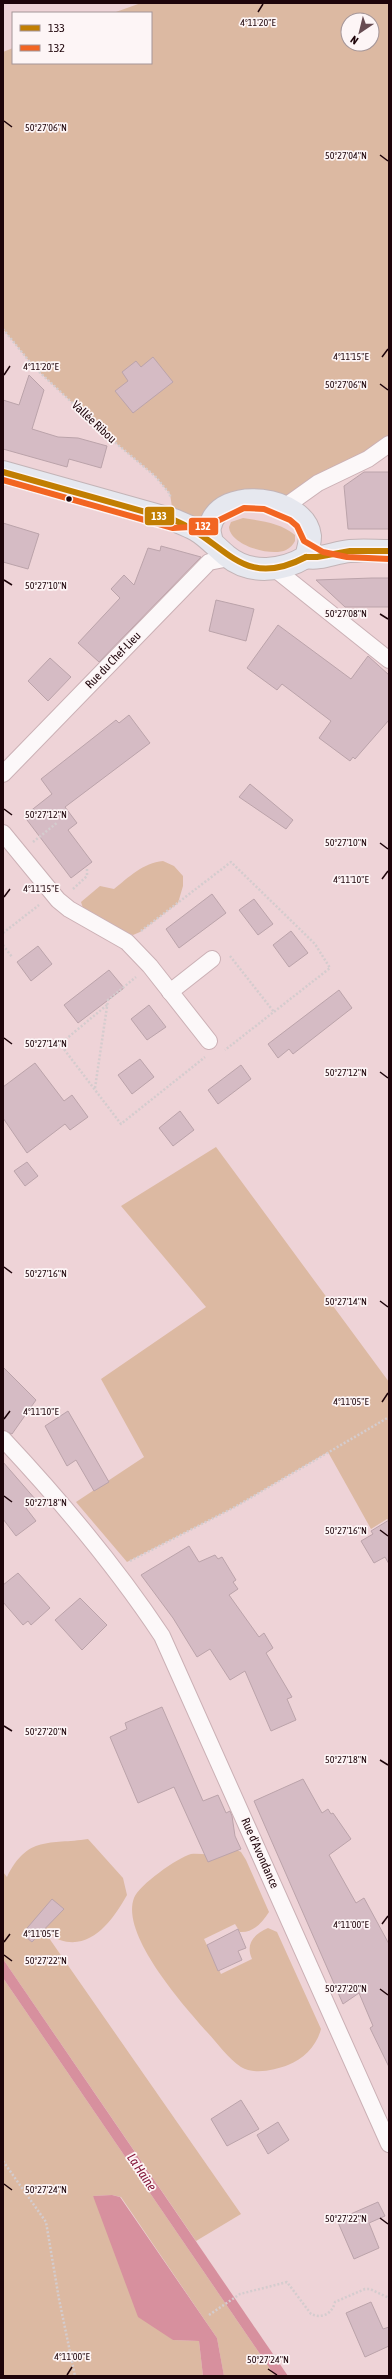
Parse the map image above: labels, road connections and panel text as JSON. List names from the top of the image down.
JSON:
{
  "streets": {
    "street": ["Rue du Chef-Lieu", "Rue d'Avondance"],
    "path": ["Vallée Ribou"]
  },
  "water": ["La Haine"],
  "lines": ["transit line 133", "transit line 132"],
  "legend": ["133", "132"],
  "north": "bottom left",
  "coordinates": [
    "4°11'20\"E",
    "50°27'06\"N",
    "50°27'04\"N",
    "4°11'15\"E",
    "50°27'10\"N",
    "50°27'08\"N",
    "50°27'12\"N",
    "4°11'10\"E",
    "50°27'14\"N",
    "50°27'16\"N",
    "4°11'05\"E",
    "50°27'18\"N",
    "50°27'20\"N",
    "4°11'00\"E",
    "50°27'22\"N",
    "50°27'24\"N"
  ]
}
